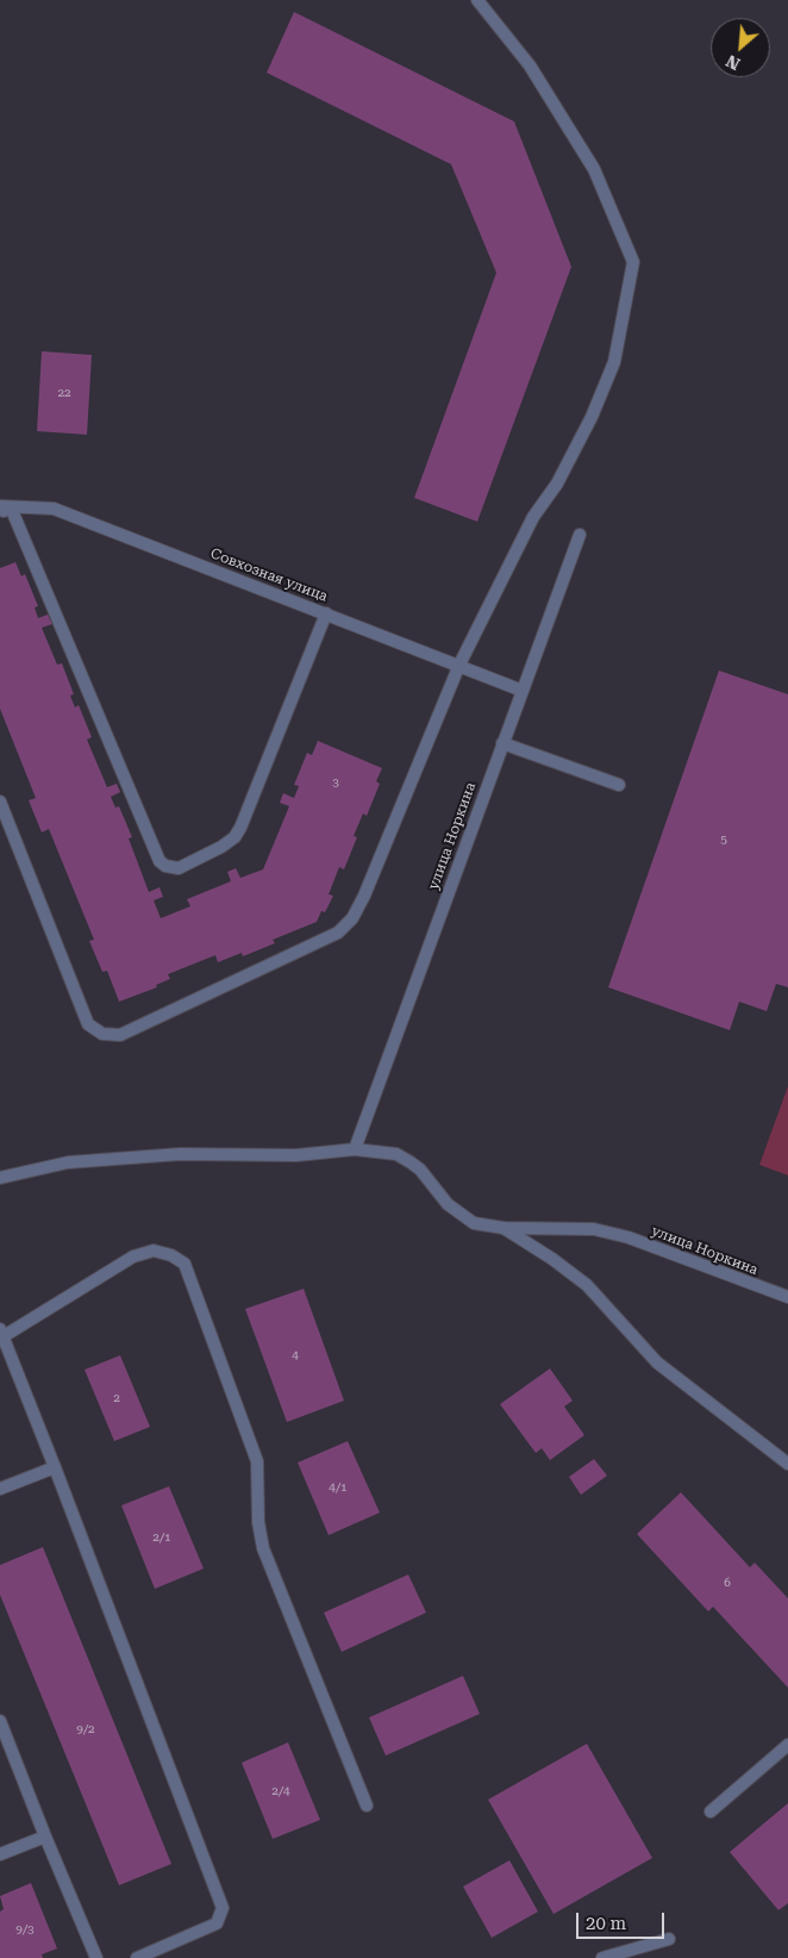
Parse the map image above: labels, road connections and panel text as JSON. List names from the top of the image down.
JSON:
{
  "streets": {
    "street": ["Совхозная улица", "улица Норкина"]
  },
  "crossings": [
    ["Совхозная улица", "улица Норкина"]
  ],
  "house_numbers": [
    "22",
    "3",
    "5",
    "4",
    "2",
    "4/1",
    "2/1",
    "6",
    "9/2",
    "2/4",
    "9/3"
  ],
  "scale_bar": "20 m",
  "north": "bottom left"
}
